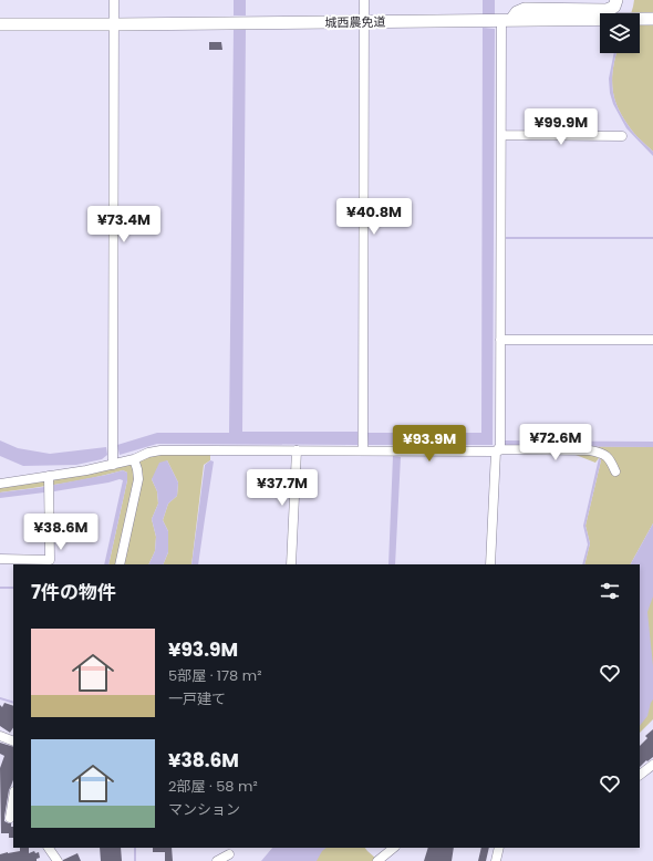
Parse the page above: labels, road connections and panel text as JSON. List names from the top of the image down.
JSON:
{
  "streets": {
    "street": ["城西農免道"]
  },
  "page": {
    "price": [
      "¥99.9M",
      "¥40.8M",
      "¥73.4M",
      "¥72.6M",
      "¥93.9M",
      "¥37.7M",
      "¥38.6M"
    ],
    "heading": "7件の物件",
    "list": [
      {
        "name": "¥93.9M",
        "note": "5部屋 · 178 m² · 一戸建て"
      },
      {
        "name": "¥38.6M",
        "note": "2部屋 · 58 m² · マンション"
      }
    ]
  }
}
